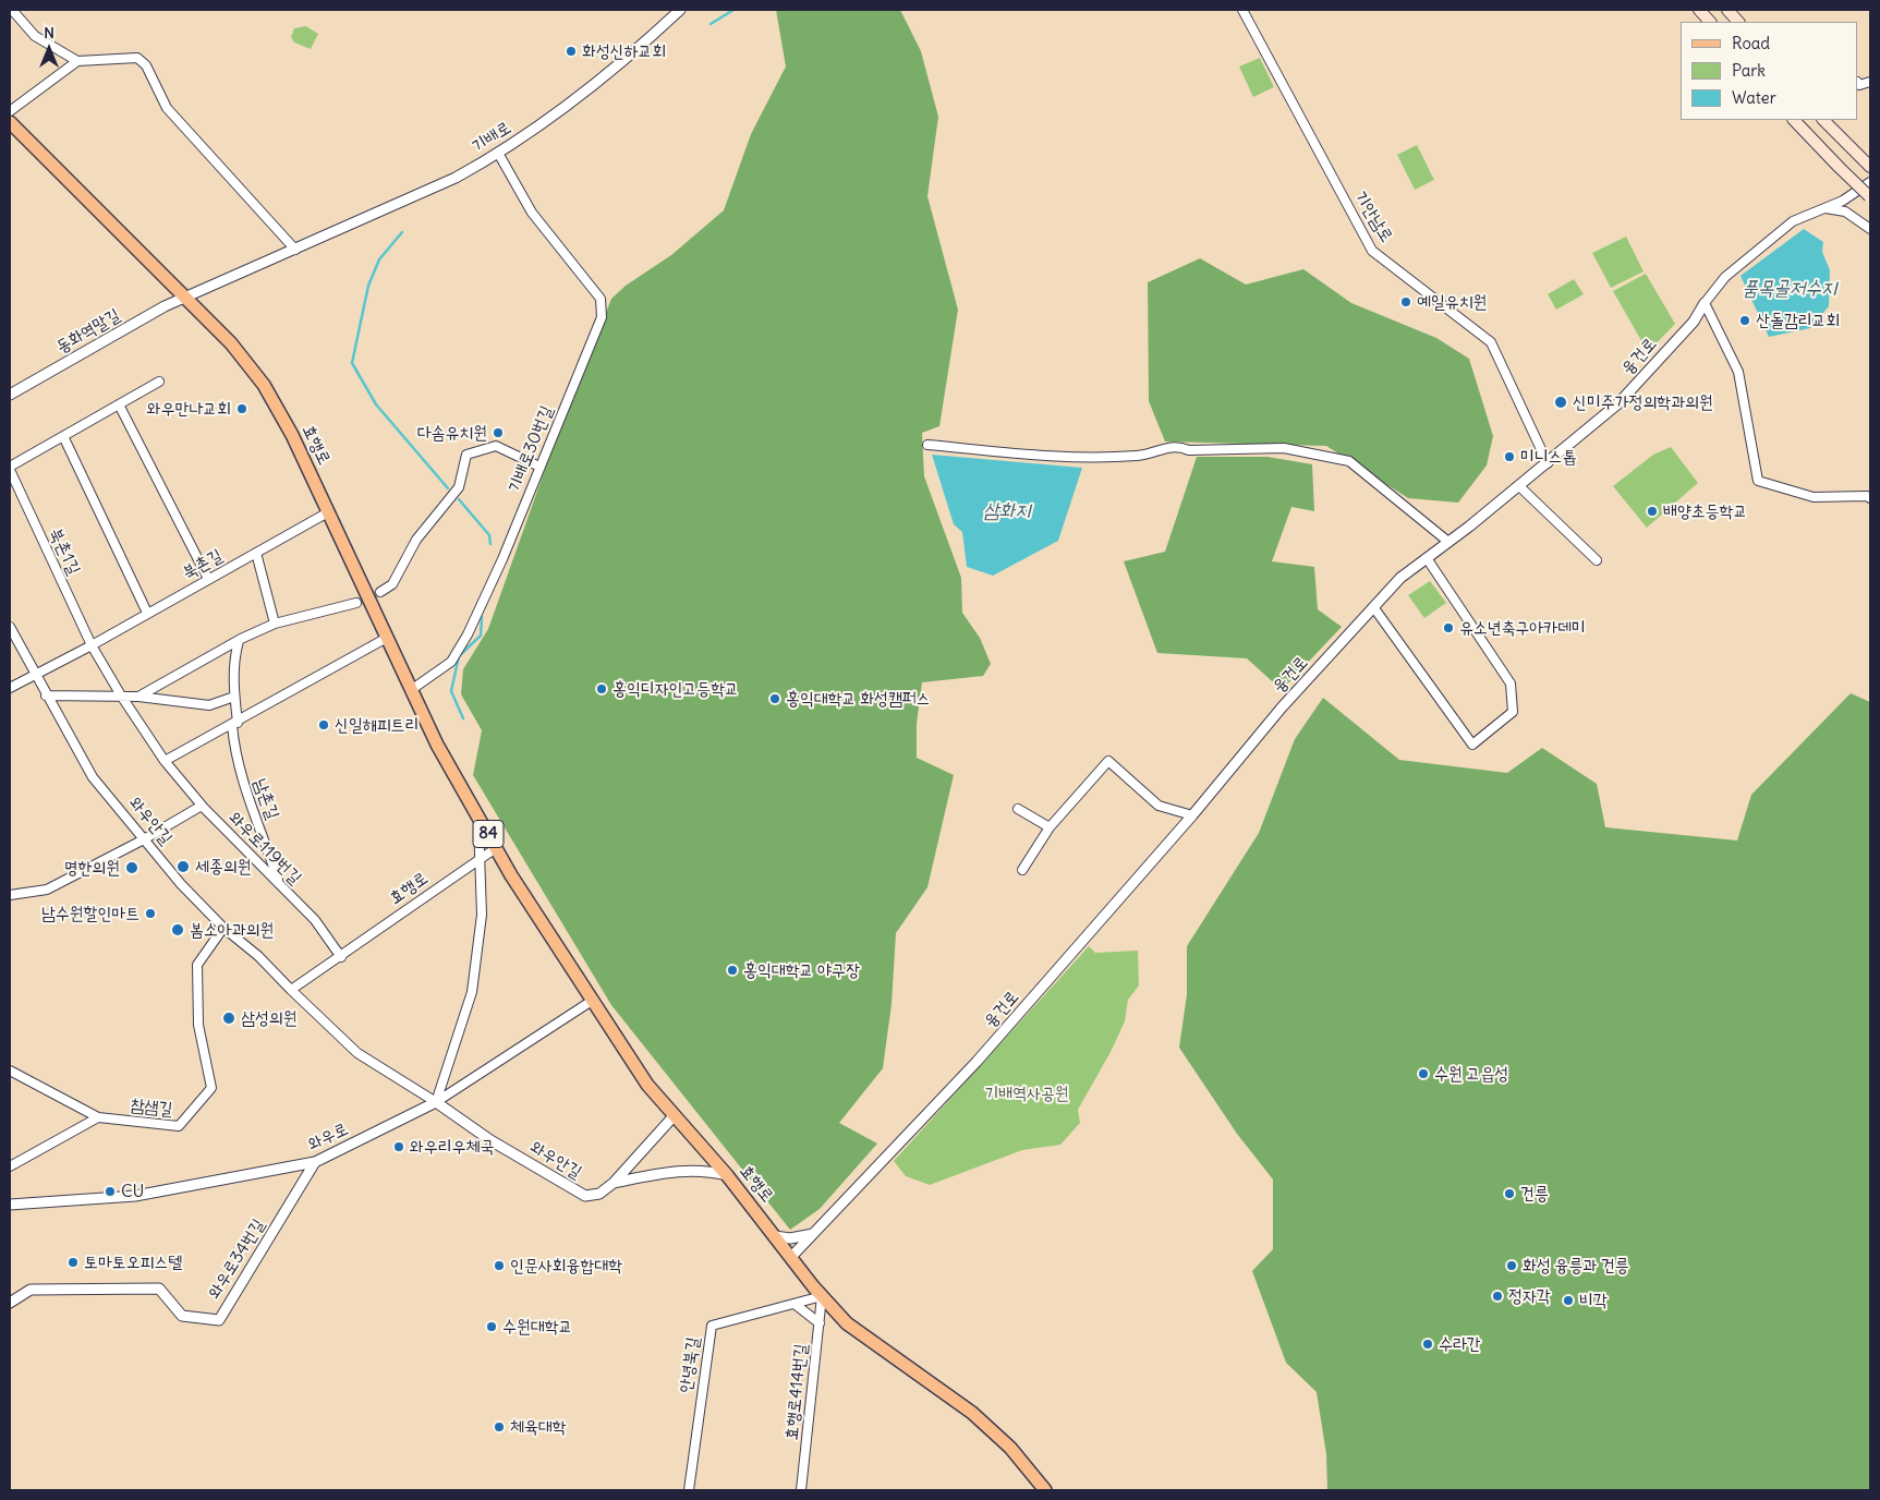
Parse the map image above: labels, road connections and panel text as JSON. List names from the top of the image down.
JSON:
{
  "streets": {
    "main road": ["효행로", "84"],
    "street": [
      "기배로",
      "기안남로",
      "동화역말길",
      "융건로",
      "기배로30번길",
      "북촌1길",
      "북촌길",
      "남촌길",
      "와우안길",
      "와우로119번길",
      "참샘길",
      "와우로",
      "와우로34번길",
      "안녕북길",
      "효행로414번길"
    ]
  },
  "crossings": [
    ["기배로", "동화역말길"],
    ["기배로", "효행로"],
    ["기배로", "기배로30번길"],
    ["기안남로", "융건로"],
    ["동화역말길", "효행로"],
    ["융건로", "효행로"],
    ["효행로", "기배로30번길"],
    ["효행로", "북촌길"],
    ["효행로", "와우안길"],
    ["효행로", "와우로119번길"],
    ["효행로", "와우로"],
    ["효행로", "안녕북길"],
    ["효행로", "효행로414번길"],
    ["북촌1길", "북촌길"],
    ["북촌1길", "와우로119번길"],
    ["북촌길", "와우안길"],
    ["북촌길", "와우로119번길"],
    ["남촌길", "와우로119번길"],
    ["와우안길", "참샘길"],
    ["와우안길", "와우로"],
    ["와우로", "와우로34번길"],
    ["안녕북길", "효행로414번길"]
  ],
  "water": ["품목골저수지", "삼화지"],
  "parks": ["기배역사공원"],
  "places": [
    "화성신하교회",
    "예일유치원",
    "산돌감리교회",
    "신미주가정의학과의원",
    "와우만나교회",
    "다솜유치원",
    "미니스톱",
    "배양초등학교",
    "유소년축구아카데미",
    "홍익디자인고등학교",
    "홍익대학교 화성캠퍼스",
    "신일해피트리",
    "세종의원",
    "명한의원",
    "남수원할인마트",
    "봄소아과의원",
    "홍익대학교 야구장",
    "삼성의원",
    "수원 고읍성",
    "와우리우체국",
    "CU",
    "건릉",
    "토마토오피스텔",
    "인문사회융합대학",
    "화성 융릉과 건릉",
    "정자각",
    "비각",
    "수원대학교",
    "수라간",
    "체육대학"
  ],
  "legend": ["Road", "Park", "Water"],
  "north": "top"
}
